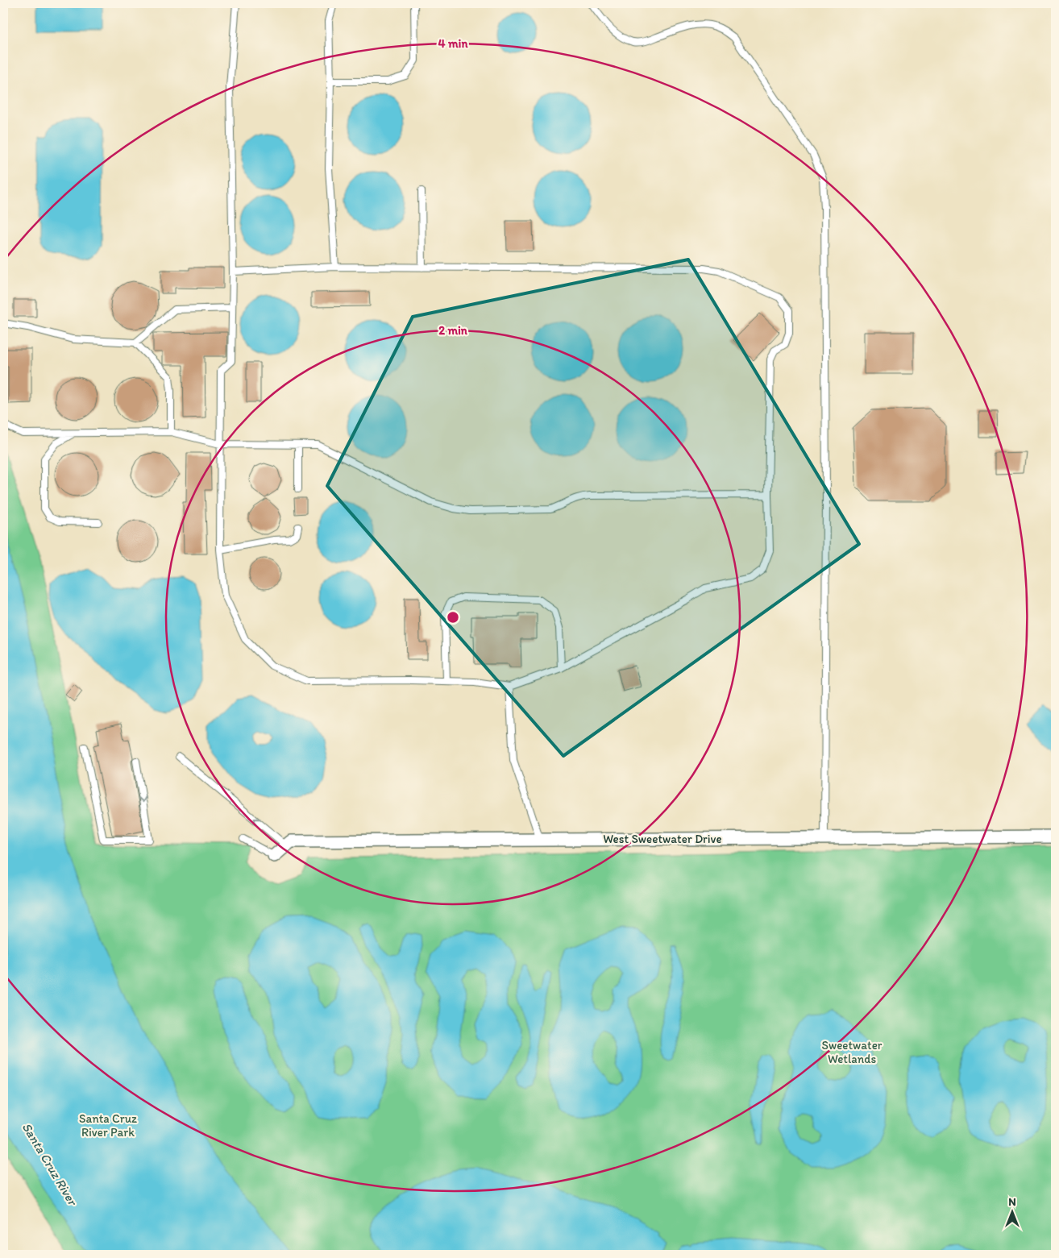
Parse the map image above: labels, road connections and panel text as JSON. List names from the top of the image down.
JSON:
{
  "streets": {
    "street": ["West Sweetwater Drive"]
  },
  "water": ["Santa Cruz River"],
  "parks": ["Sweetwater Wetlands", "Santa Cruz River Park"],
  "north": "top",
  "rings": ["4 min", "2 min"]
}
